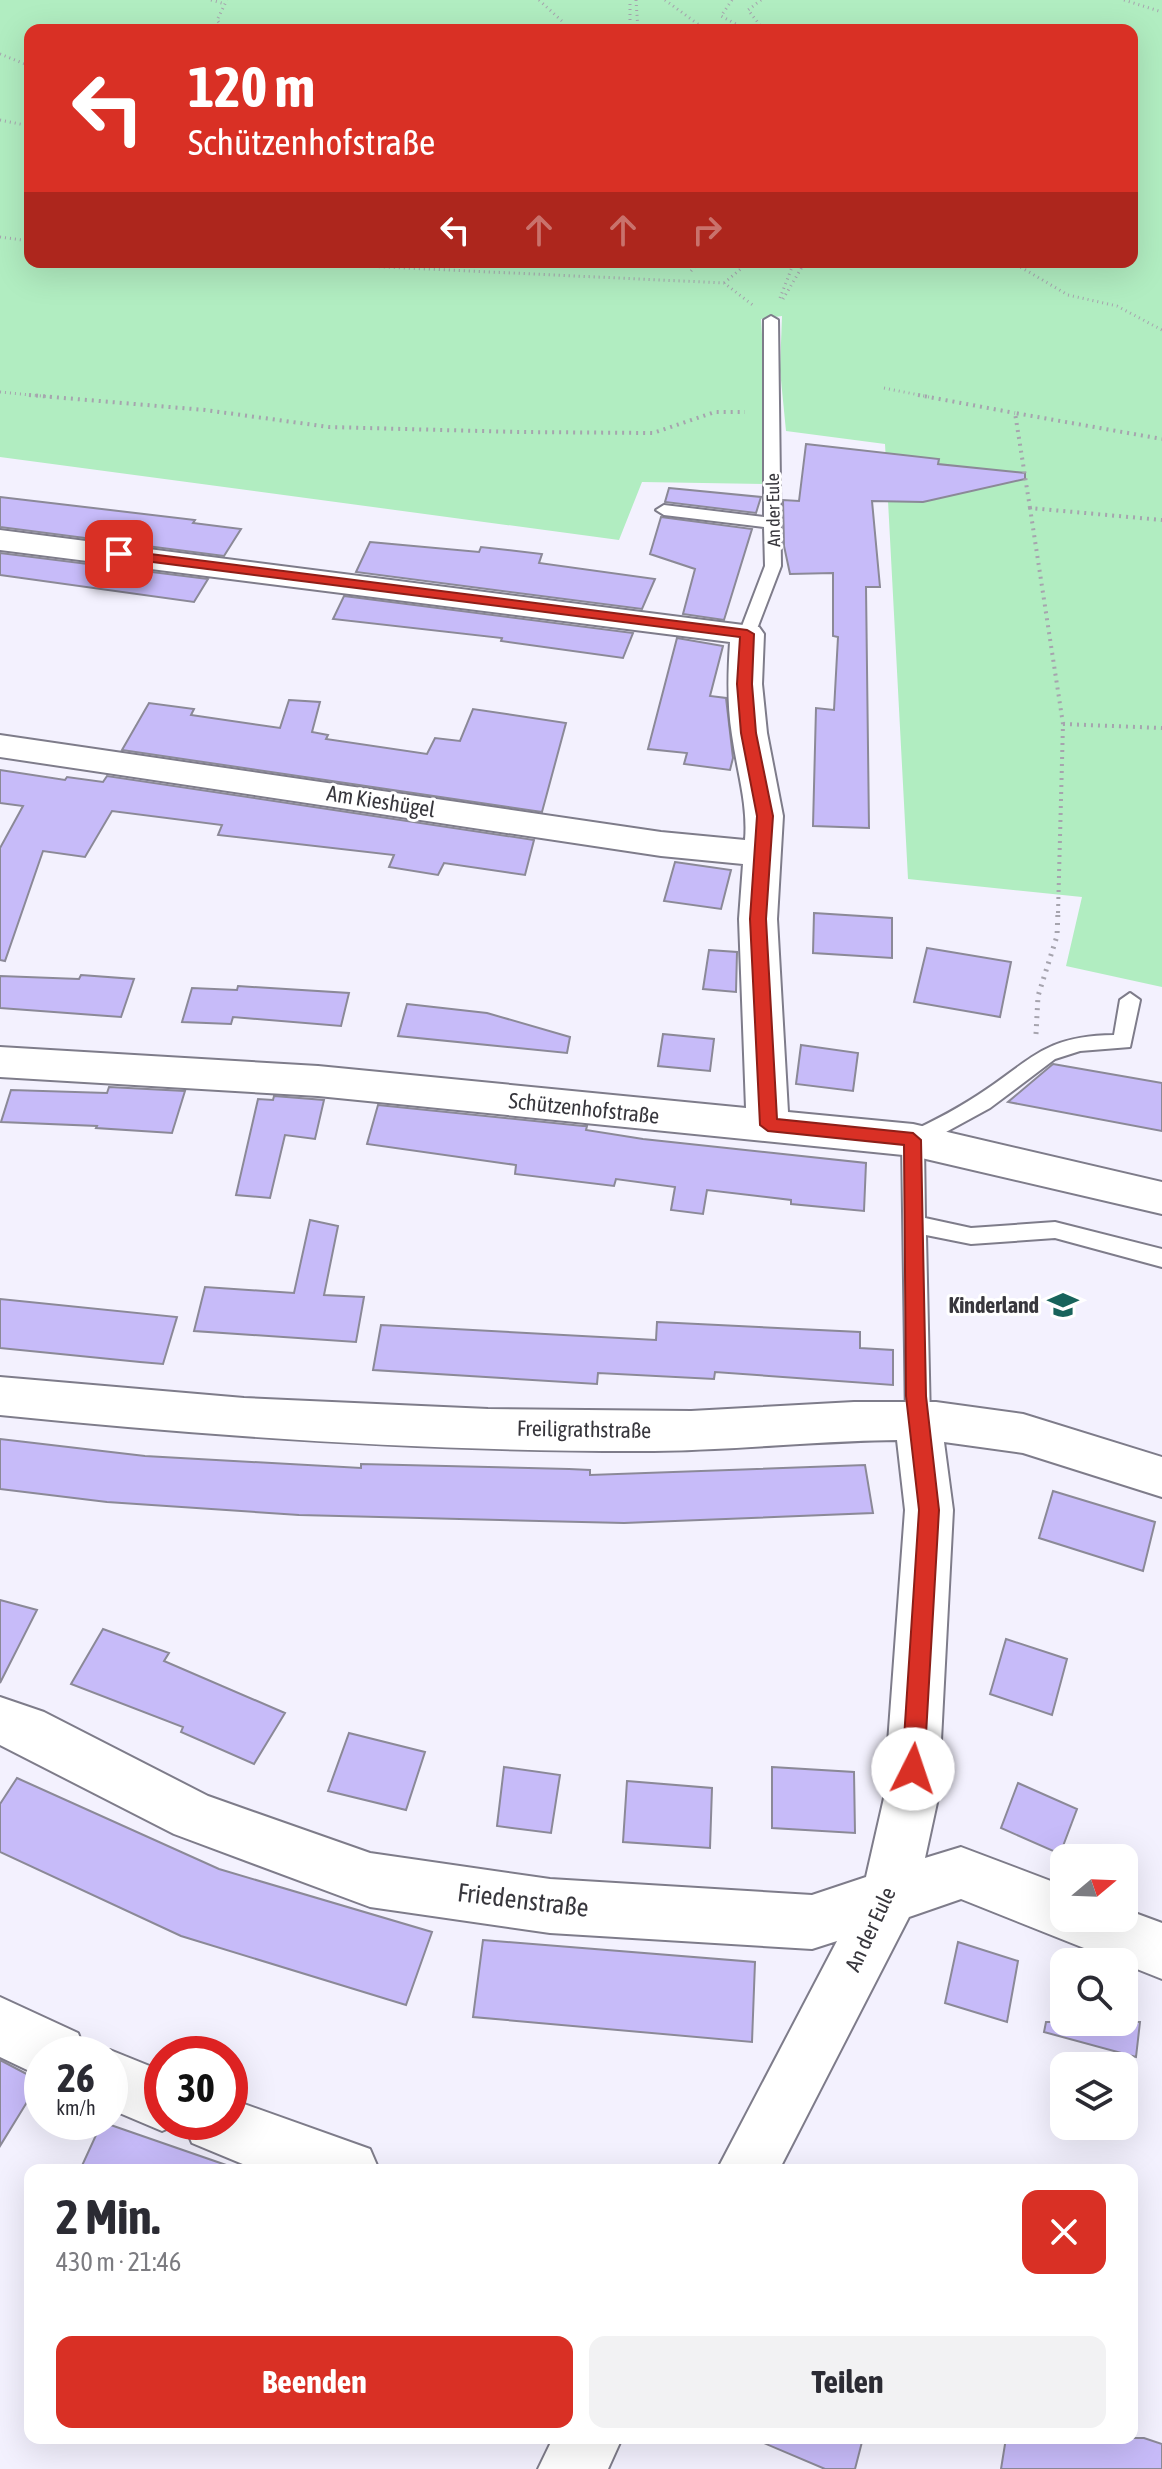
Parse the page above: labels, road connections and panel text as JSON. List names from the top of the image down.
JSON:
{
  "streets": {
    "street": [
      "An der Eule",
      "Am Kieshügel",
      "Schützenhofstraße",
      "Freiligrathstraße",
      "Friedenstraße"
    ]
  },
  "crossings": [
    ["An der Eule", "Am Kieshügel"],
    ["An der Eule", "Schützenhofstraße"],
    ["An der Eule", "Freiligrathstraße"],
    ["An der Eule", "Friedenstraße"]
  ],
  "places": {
    "school or university": ["Kinderland"]
  },
  "north": "right",
  "page": {
    "turn": ["120 m", "Schützenhofstraße"],
    "speed": "26 km/h",
    "limit": "30",
    "heading": ["2 Min.", "430 m · 21:46"],
    "buttons": ["Beenden", "Teilen"]
  }
}
